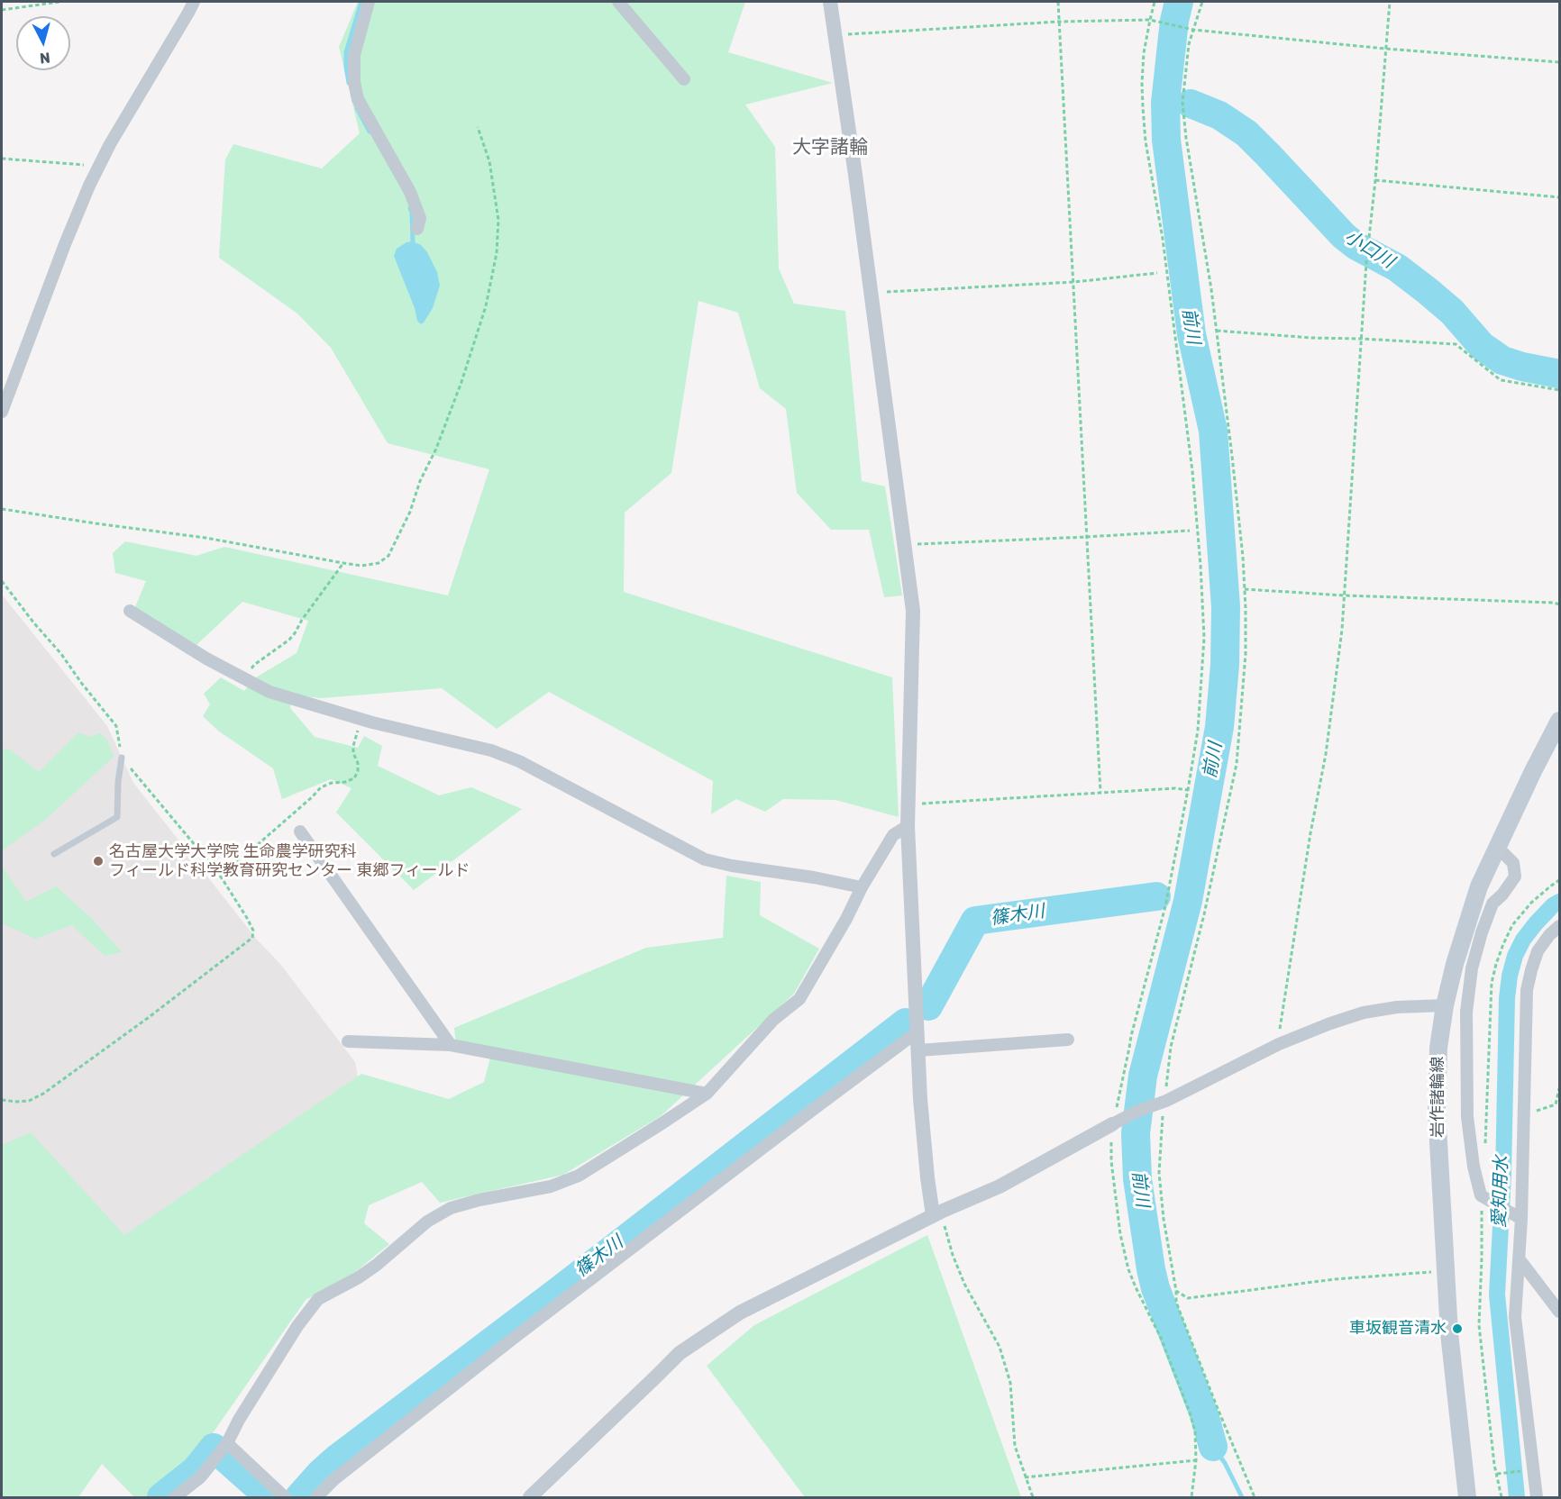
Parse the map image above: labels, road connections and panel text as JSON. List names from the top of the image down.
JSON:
{
  "streets": {
    "main road": ["岩作諸輪線"]
  },
  "districts": ["大字諸輪"],
  "water": [
    "小口川",
    "前川",
    "篠木川",
    "愛知用水"
  ],
  "places": ["名古屋大学大学院 生命農学研究科 フィールド科学教育研究センター 東郷フィールド", "車坂観音清水"],
  "north": "bottom"
}
